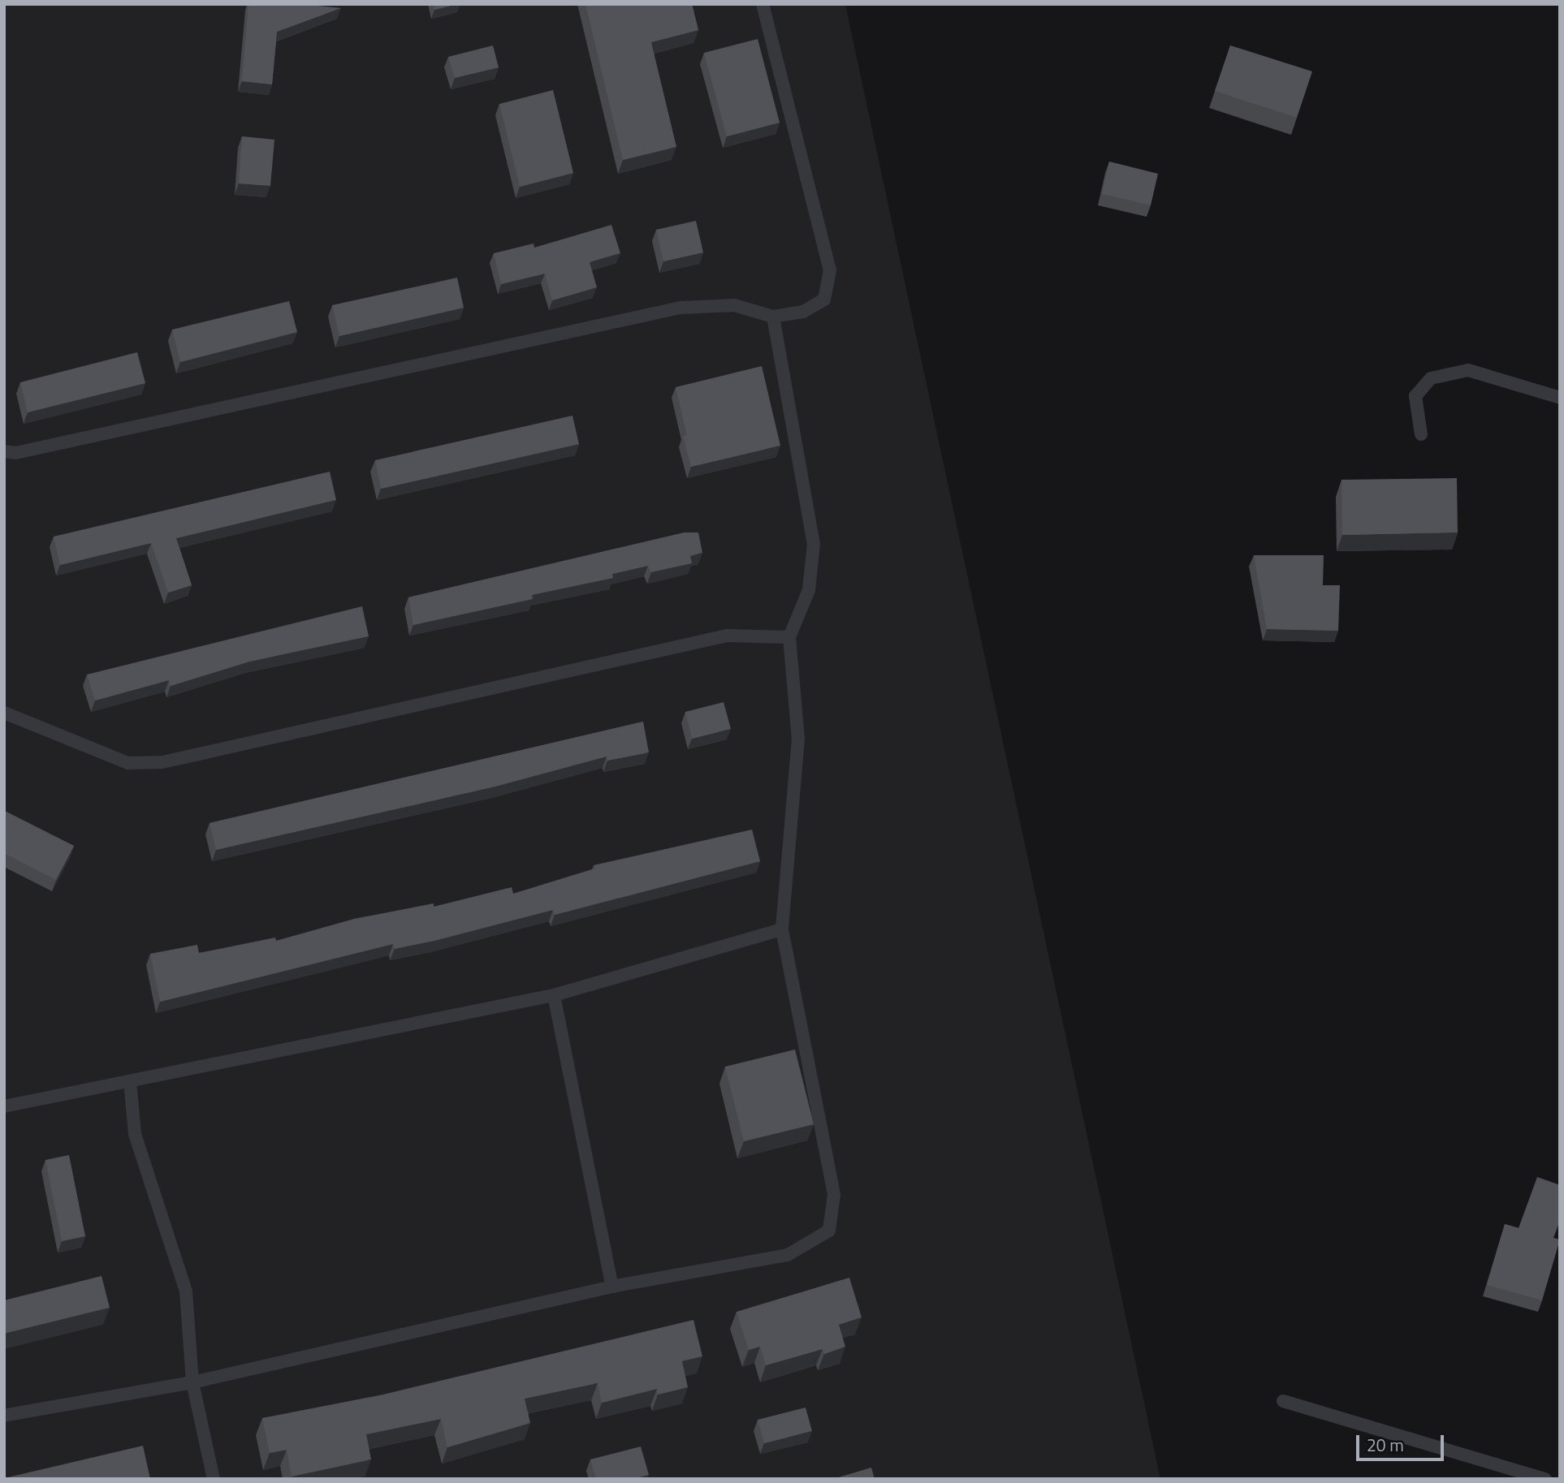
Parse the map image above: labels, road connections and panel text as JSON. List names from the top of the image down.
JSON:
{
  "scale_bar": "20 m"
}
